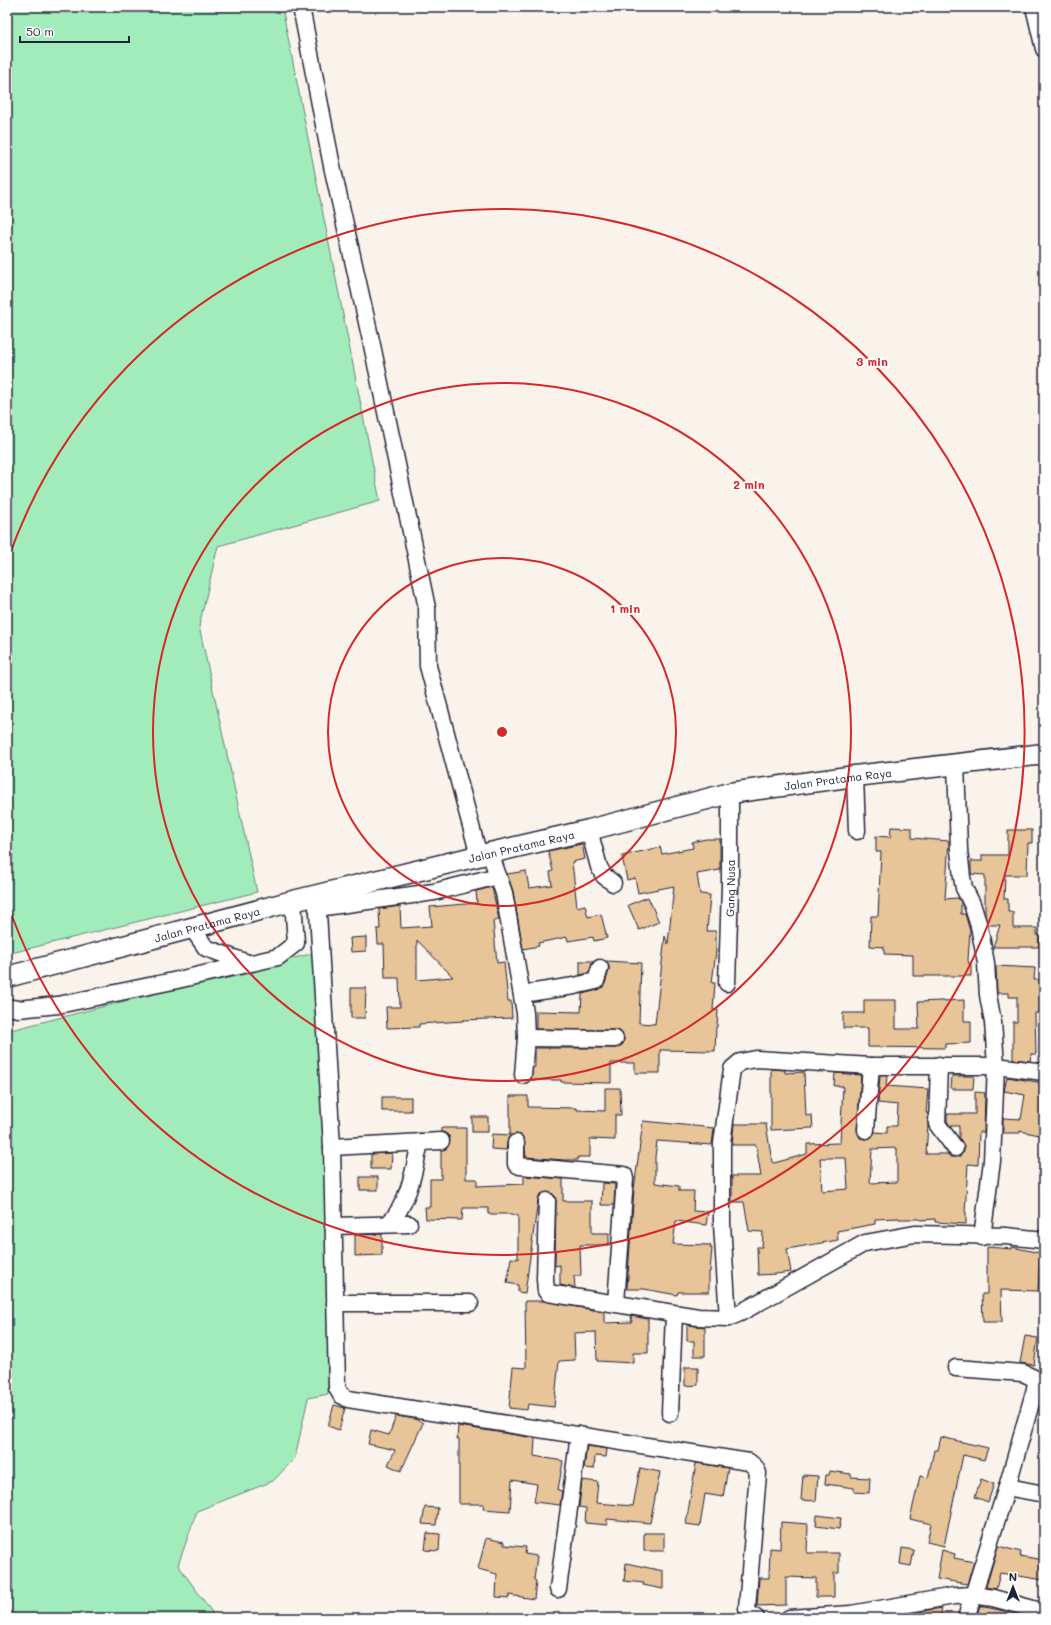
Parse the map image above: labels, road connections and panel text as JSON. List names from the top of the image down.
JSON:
{
  "streets": {
    "main road": ["Jalan Pratama Raya"],
    "street": ["Gang Nusa"]
  },
  "crossings": [
    ["Jalan Pratama Raya", "Gang Nusa"]
  ],
  "scale_bar": "50 m",
  "north": "top",
  "rings": ["3 min", "2 min", "1 min"]
}
